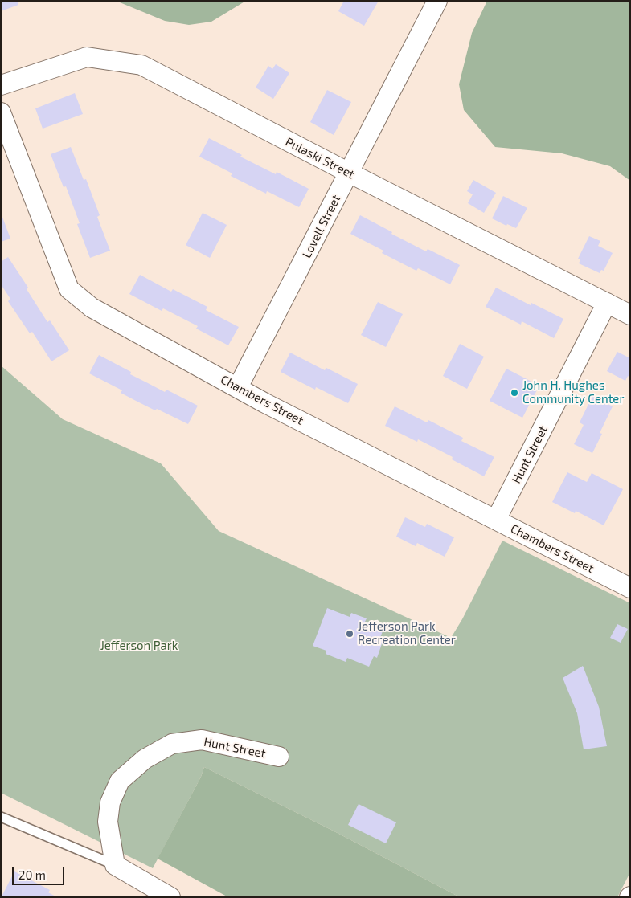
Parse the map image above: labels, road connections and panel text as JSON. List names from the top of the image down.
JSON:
{
  "streets": {
    "street": [
      "Pulaski Street",
      "Lovell Street",
      "Chambers Street",
      "Hunt Street"
    ]
  },
  "crossings": [
    ["Pulaski Street", "Lovell Street"],
    ["Pulaski Street", "Hunt Street"],
    ["Lovell Street", "Chambers Street"],
    ["Chambers Street", "Hunt Street"]
  ],
  "parks": ["Jefferson Park"],
  "places": ["John H. Hughes Community Center", "Jefferson Park Recreation Center"],
  "scale_bar": "20 m"
}
